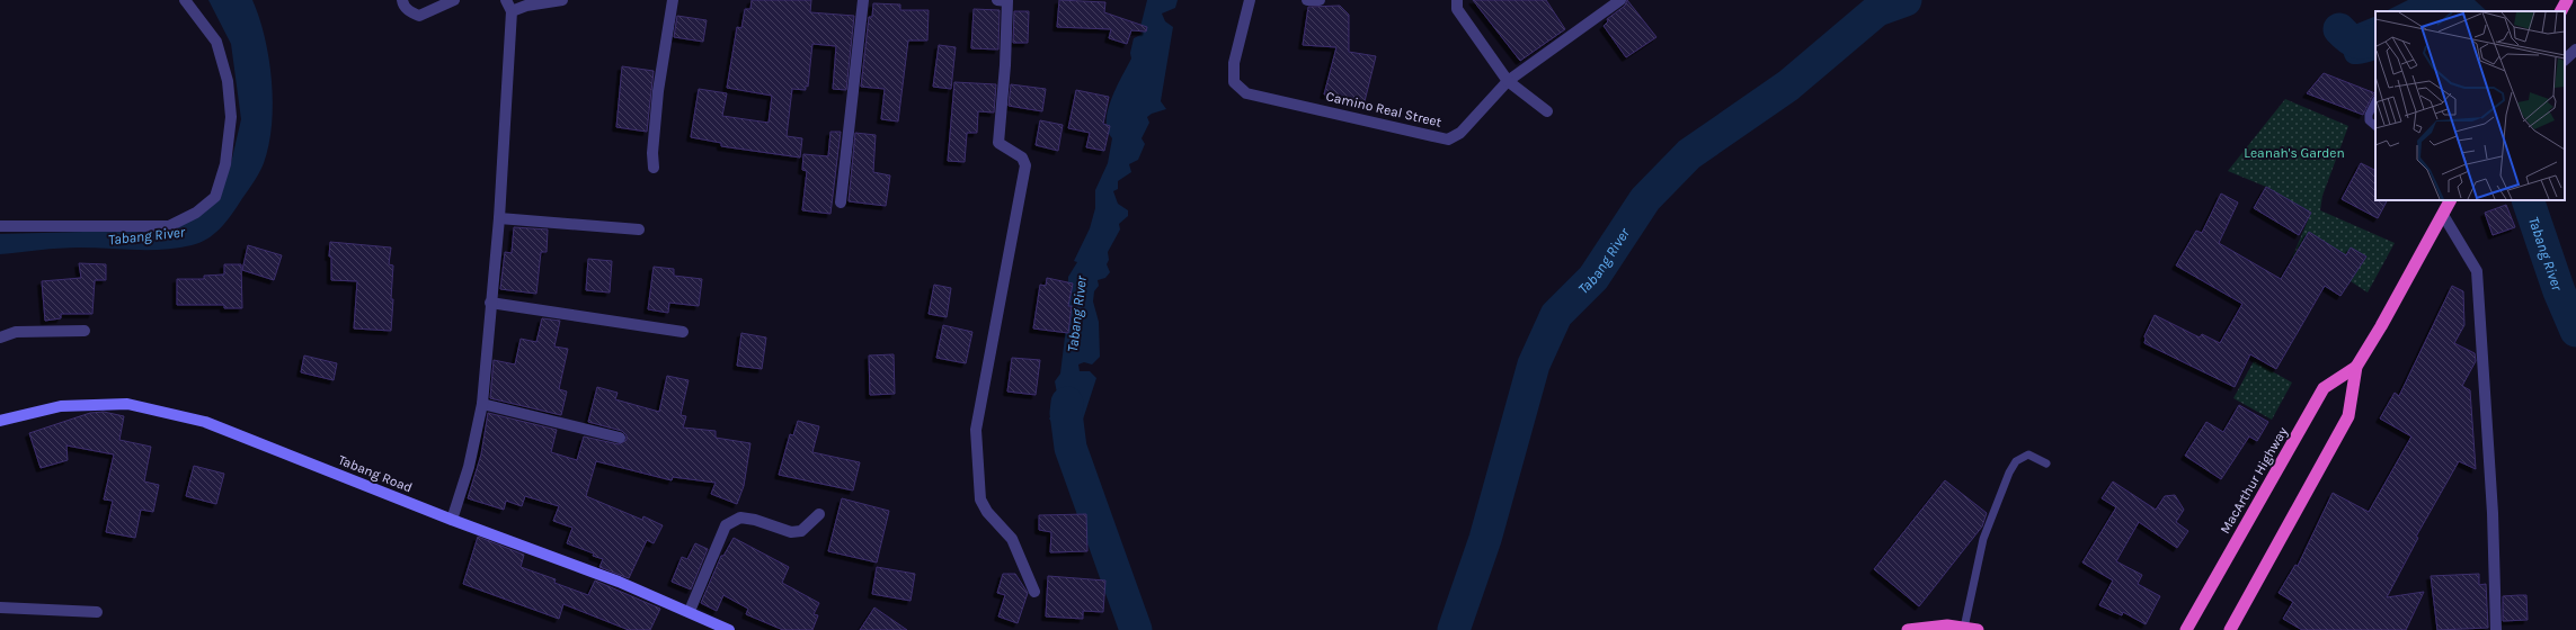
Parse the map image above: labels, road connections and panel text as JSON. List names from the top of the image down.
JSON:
{
  "streets": {
    "highway": ["MacArthur Highway"],
    "main road": ["Tabang Road"],
    "street": ["Camino Real Street"]
  },
  "water": ["Tabang River"],
  "parks": ["Leanah's Garden"]
}
